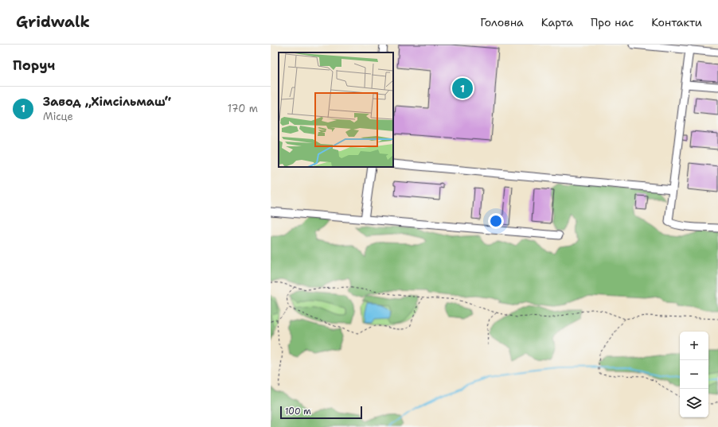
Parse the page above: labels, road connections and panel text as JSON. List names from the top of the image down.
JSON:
{
  "scale_bar": "100 m",
  "page": {
    "header": "Gridwalk",
    "nav": [
      "Головна",
      "Карта",
      "Про нас",
      "Контакти"
    ],
    "heading": "Поруч",
    "pins": "1",
    "list": [
      {
        "mark": "1",
        "name": "Завод „Хімсільмаш“",
        "note": "Місце",
        "value": "170 m"
      }
    ],
    "map_buttons": ["+", "−"],
    "scale": "100 m"
  }
}
